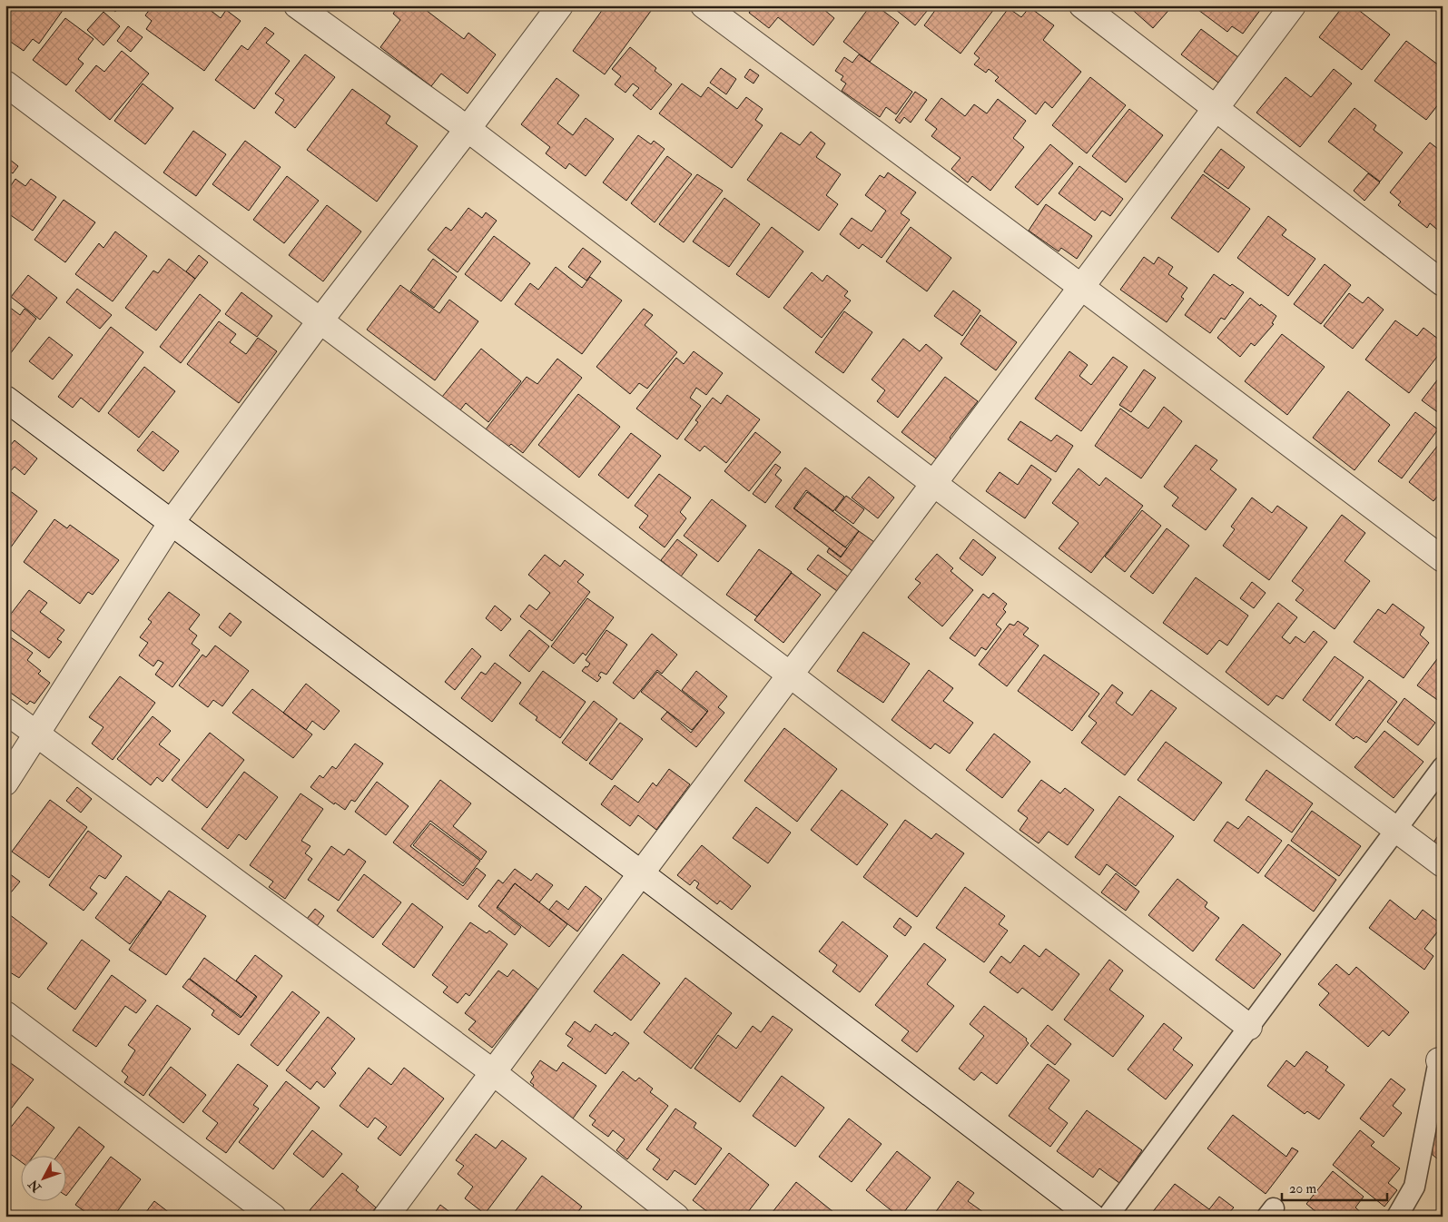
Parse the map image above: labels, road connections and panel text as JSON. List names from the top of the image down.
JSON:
{
  "scale_bar": "20 m",
  "north": "bottom left"
}
